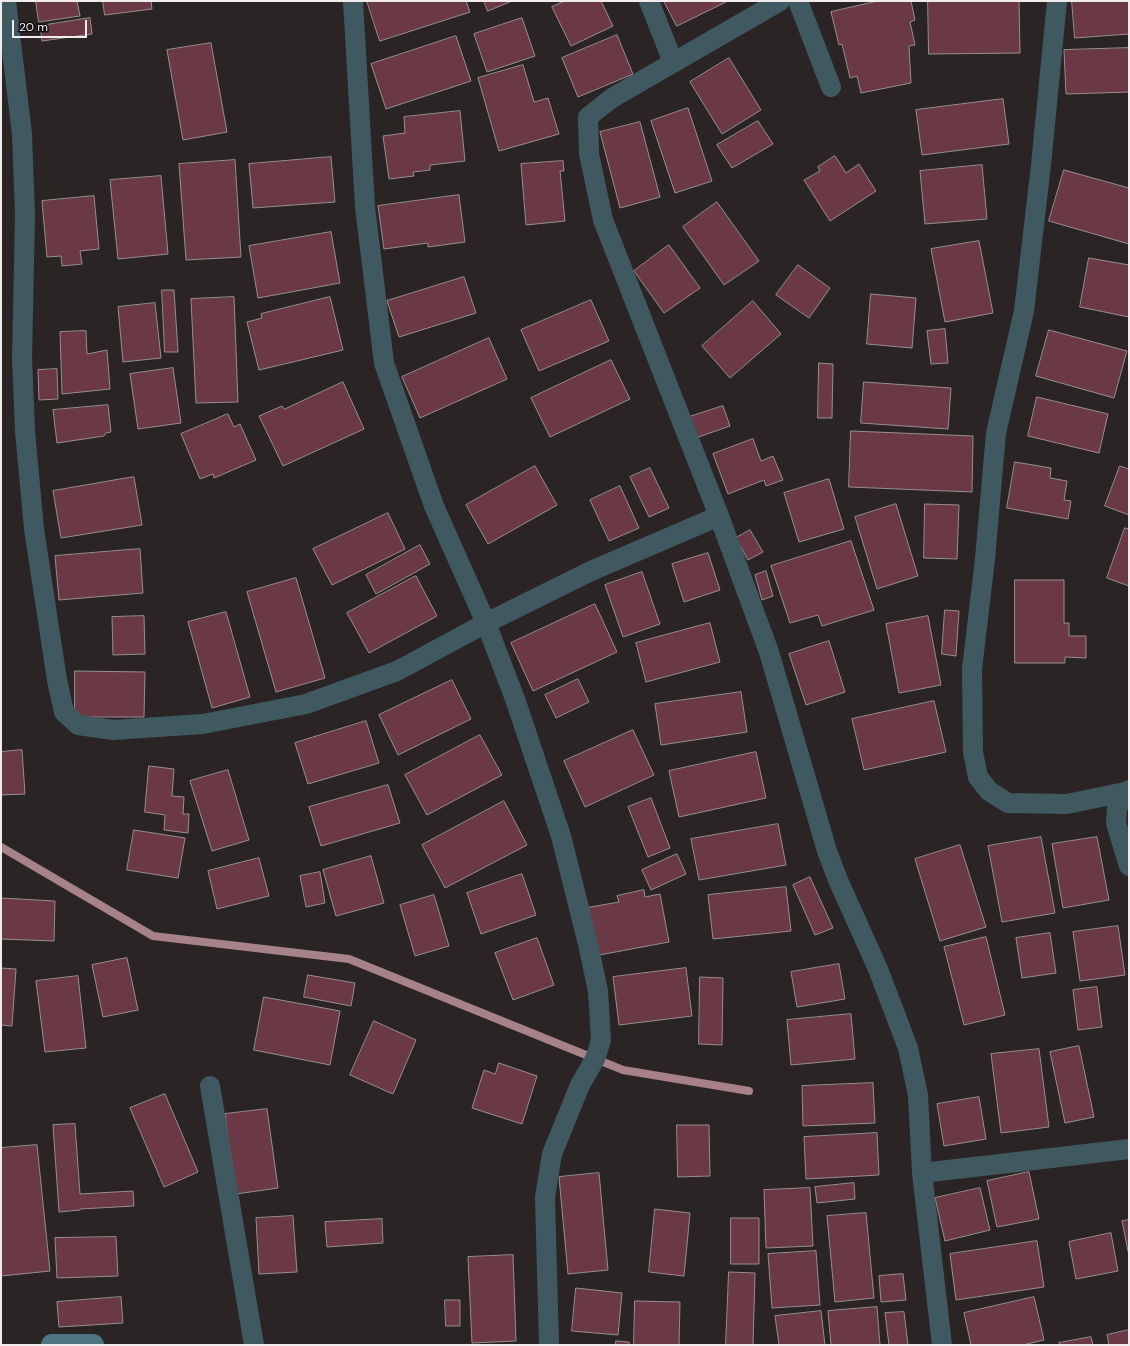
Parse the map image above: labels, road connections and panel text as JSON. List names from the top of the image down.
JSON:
{
  "scale_bar": "20 m"
}
